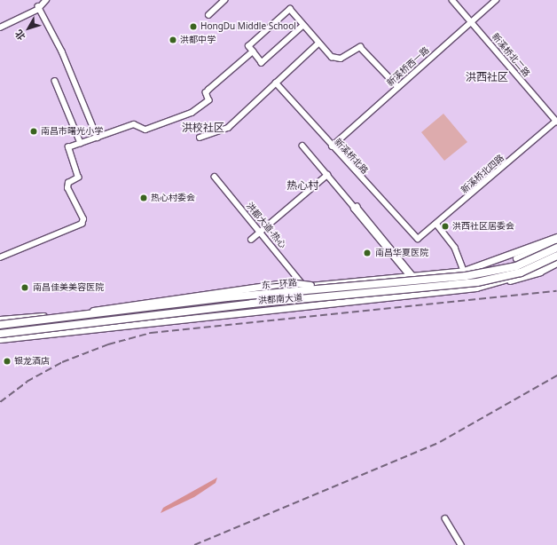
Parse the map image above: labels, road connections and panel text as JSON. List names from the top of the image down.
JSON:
{
  "streets": {
    "highway": ["东一环路"],
    "main road": ["洪都南大道"],
    "street": [
      "新溪桥北二路",
      "新溪桥西一路",
      "新溪桥北路",
      "新溪桥北四路",
      "洪都大道-热心"
    ]
  },
  "crossings": [
    ["新溪桥北二路", "新溪桥西一路"],
    ["新溪桥北二路", "新溪桥北四路"],
    ["新溪桥西一路", "新溪桥北路"],
    ["新溪桥北路", "新溪桥北四路"],
    ["洪都大道-热心", "洪都南大道"],
    ["东一环路", "洪都南大道"]
  ],
  "districts": ["洪西社区", "洪校社区", "热心村"],
  "places": [
    "HongDu Middle School",
    "洪都中学",
    "南昌市曙光小学",
    "热心村委会",
    "洪西社区居委会",
    "南昌华夏医院",
    "南昌佳美美容医院",
    "银龙酒店"
  ],
  "north": "bottom left"
}
